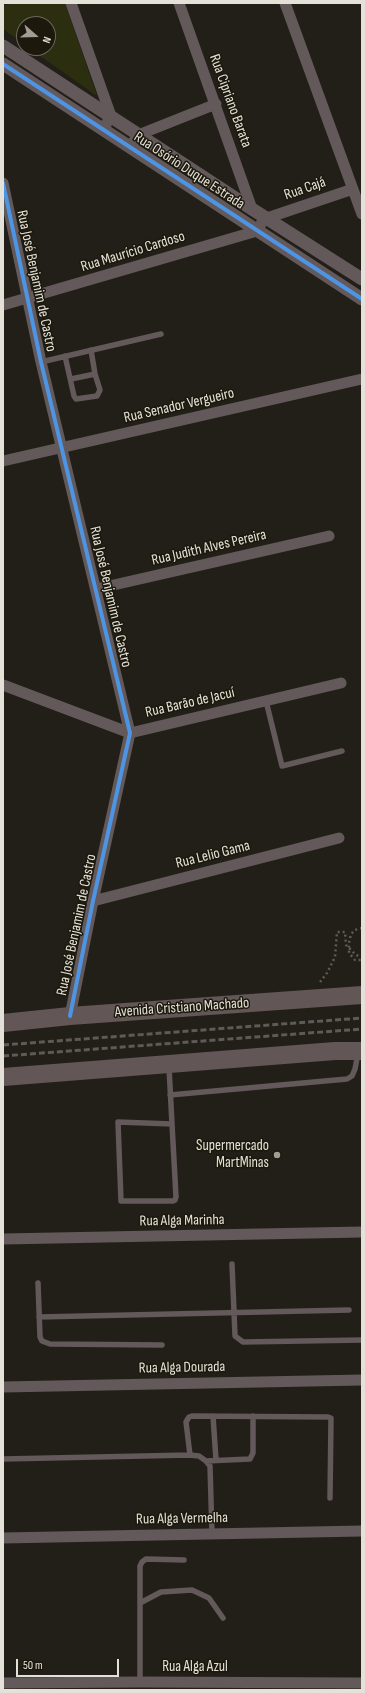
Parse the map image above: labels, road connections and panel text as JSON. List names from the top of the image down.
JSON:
{
  "streets": {
    "highway": ["Avenida Cristiano Machado"],
    "street": [
      "Rua Cipriano Barata",
      "Rua Osório Duque Estrada",
      "Rua Cajá",
      "Rua Maurício Cardoso",
      "Rua José Benjamim de Castro",
      "Rua Senador Vergueiro",
      "Rua Judith Alves Pereira",
      "Rua Barão de Jacuí",
      "Rua Lelio Gama",
      "Rua Alga Marinha",
      "Rua Alga Dourada",
      "Rua Alga Vermelha",
      "Rua Alga Azul"
    ]
  },
  "crossings": [
    ["Rua Cipriano Barata", "Rua Osório Duque Estrada"],
    ["Rua Osório Duque Estrada", "Rua Cajá"],
    ["Rua Osório Duque Estrada", "Rua Maurício Cardoso"],
    ["Rua Maurício Cardoso", "Rua José Benjamim de Castro"],
    ["Rua José Benjamim de Castro", "Rua Senador Vergueiro"],
    ["Rua José Benjamim de Castro", "Rua Judith Alves Pereira"],
    ["Rua José Benjamim de Castro", "Rua Barão de Jacuí"],
    ["Rua José Benjamim de Castro", "Rua Lelio Gama"],
    ["Rua José Benjamim de Castro", "Avenida Cristiano Machado"]
  ],
  "places": ["Supermercado MartMinas"],
  "scale_bar": "50 m",
  "north": "right"
}
